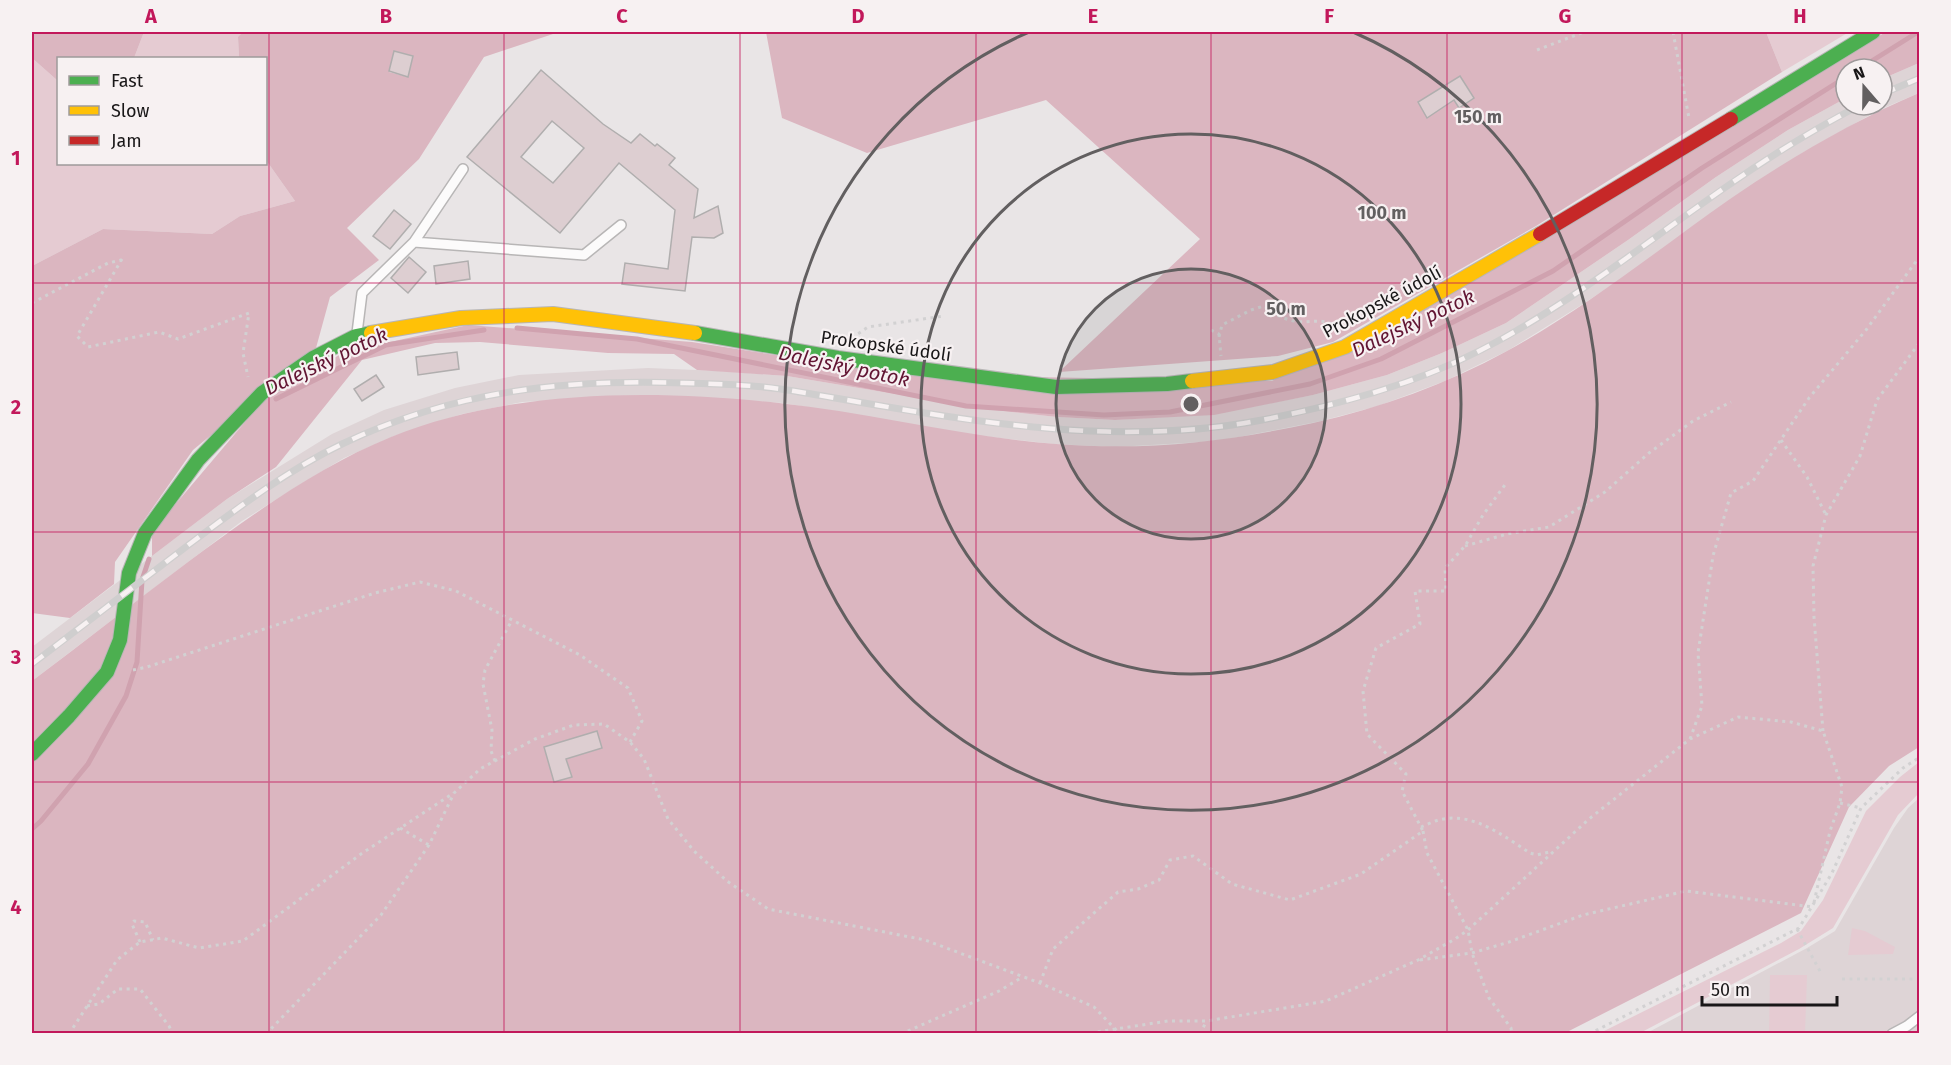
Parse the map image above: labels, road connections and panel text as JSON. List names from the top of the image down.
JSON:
{
  "streets": {
    "street": ["Prokopské údolí"]
  },
  "water": ["Dalejský potok"],
  "legend": ["Fast", "Slow", "Jam"],
  "scale_bar": "50 m",
  "north": "top",
  "grid": {
    "columns": [
      "A",
      "B",
      "C",
      "D",
      "E",
      "F",
      "G",
      "H"
    ],
    "rows": [
      "1",
      "2",
      "3",
      "4"
    ]
  },
  "rings": ["150 m", "100 m", "50 m"]
}
